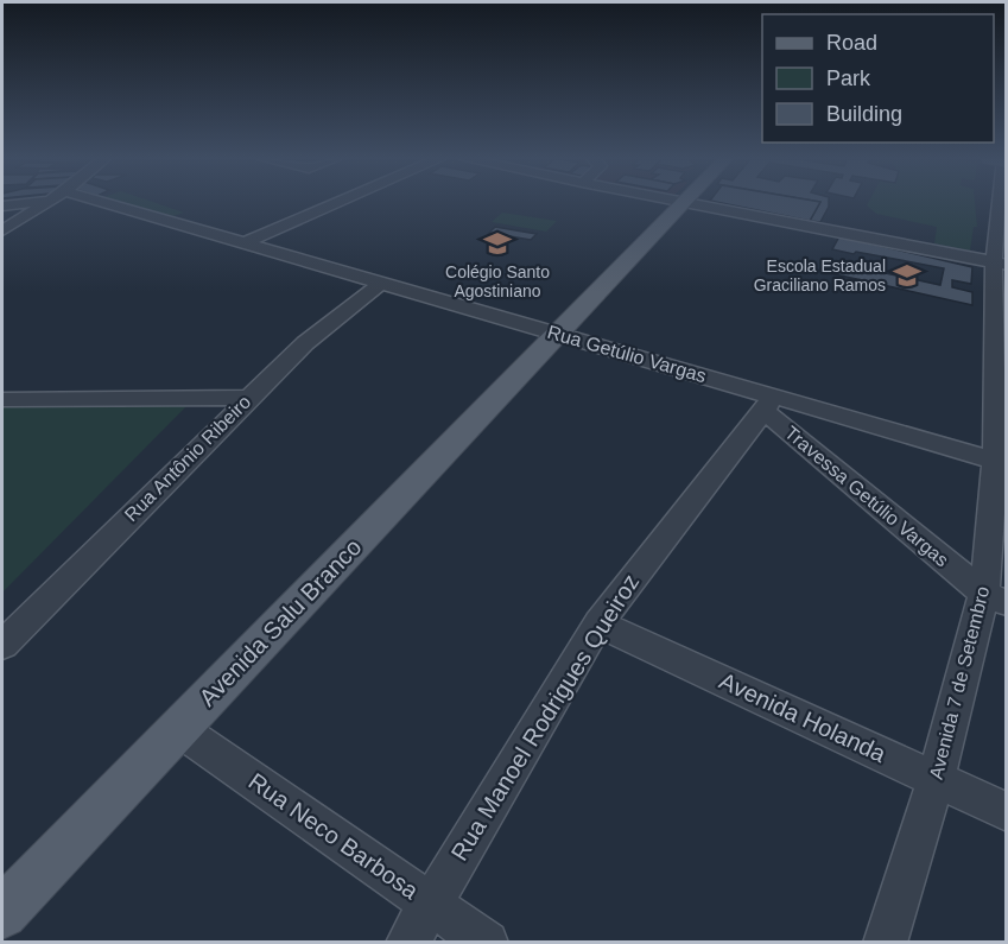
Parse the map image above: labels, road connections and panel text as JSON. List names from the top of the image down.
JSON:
{
  "streets": {
    "main road": ["Avenida Salu Branco"],
    "street": [
      "Rua Getúlio Vargas",
      "Rua Antônio Ribeiro",
      "Travessa Getúlio Vargas",
      "Avenida 7 de Setembro",
      "Rua Manoel Rodrigues Queiroz",
      "Avenida Holanda",
      "Rua Neco Barbosa"
    ]
  },
  "crossings": [
    ["Rua Getúlio Vargas", "Rua Antônio Ribeiro"],
    ["Rua Getúlio Vargas", "Travessa Getúlio Vargas"],
    ["Rua Getúlio Vargas", "Avenida Salu Branco"],
    ["Rua Getúlio Vargas", "Avenida 7 de Setembro"],
    ["Rua Getúlio Vargas", "Rua Manoel Rodrigues Queiroz"],
    ["Travessa Getúlio Vargas", "Avenida 7 de Setembro"],
    ["Travessa Getúlio Vargas", "Rua Manoel Rodrigues Queiroz"],
    ["Avenida Salu Branco", "Rua Neco Barbosa"],
    ["Avenida 7 de Setembro", "Avenida Holanda"],
    ["Rua Manoel Rodrigues Queiroz", "Avenida Holanda"],
    ["Rua Manoel Rodrigues Queiroz", "Rua Neco Barbosa"]
  ],
  "places": {
    "school or university": ["Colégio Santo Agostiniano", "Escola Estadual Graciliano Ramos"]
  },
  "legend": ["Road", "Park", "Building"]
}
